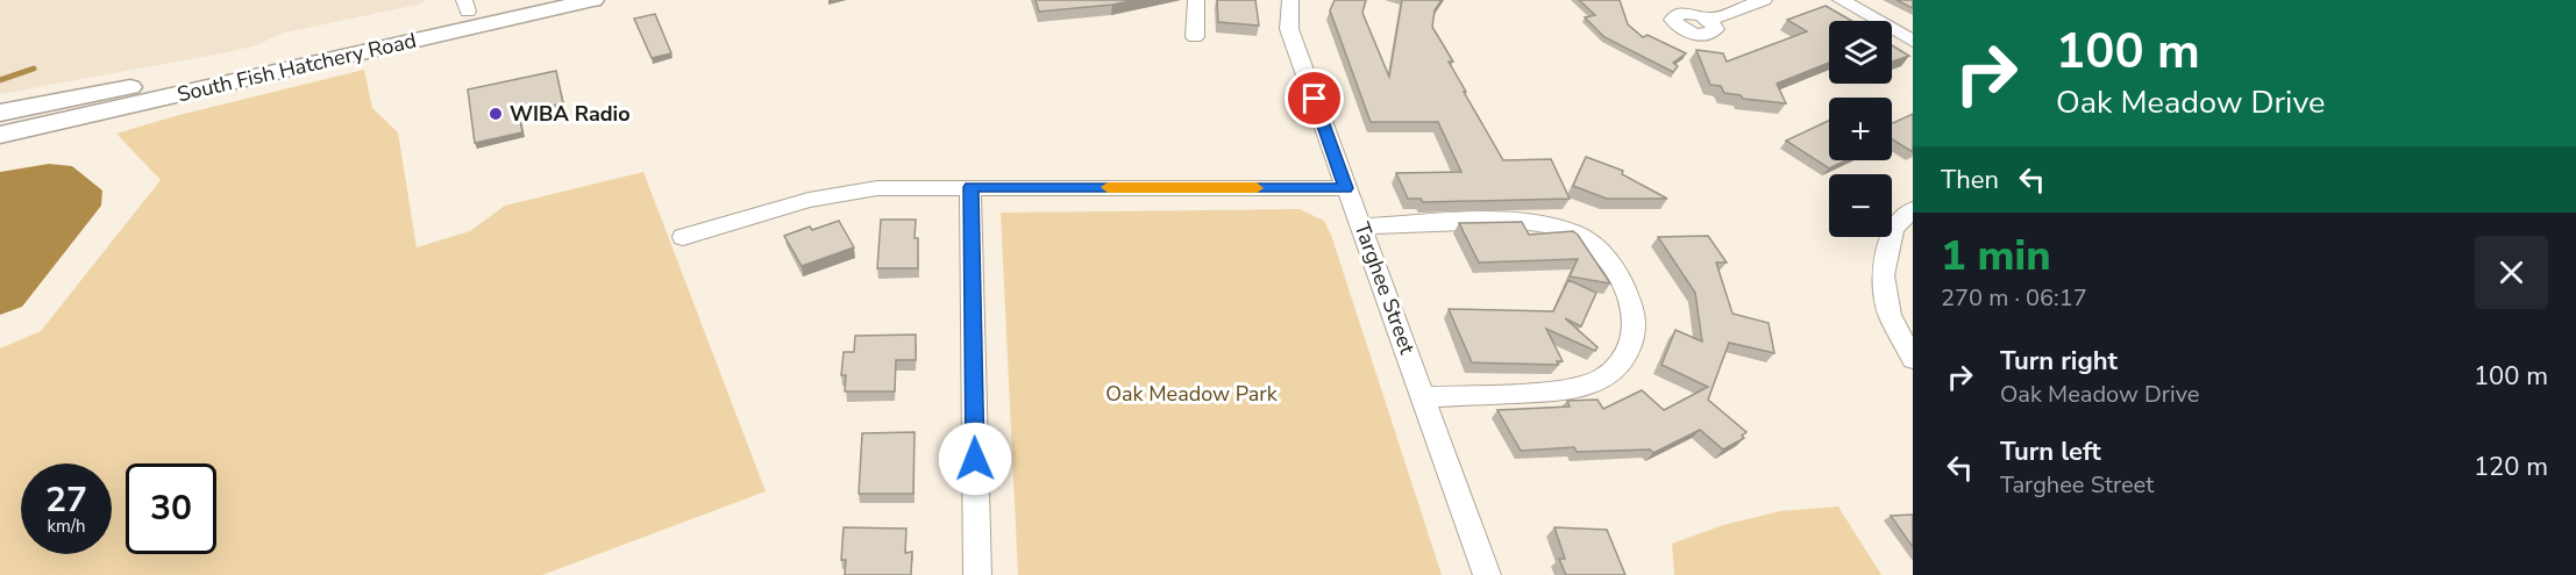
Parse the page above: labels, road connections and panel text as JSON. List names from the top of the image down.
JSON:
{
  "streets": {
    "main road": ["South Fish Hatchery Road"],
    "street": ["Targhee Street"]
  },
  "parks": ["Oak Meadow Park"],
  "places": ["WIBA Radio"],
  "page": {
    "turn": ["100 m", "Oak Meadow Drive"],
    "map_buttons": ["+", "−"],
    "then": "Then",
    "heading": ["1 min", "270 m · 06:17"],
    "list": [
      {
        "name": "Turn right",
        "note": "Oak Meadow Drive",
        "value": "100 m"
      },
      {
        "name": "Turn left",
        "note": "Targhee Street",
        "value": "120 m"
      }
    ],
    "speed": "27 km/h",
    "limit": "30"
  }
}
